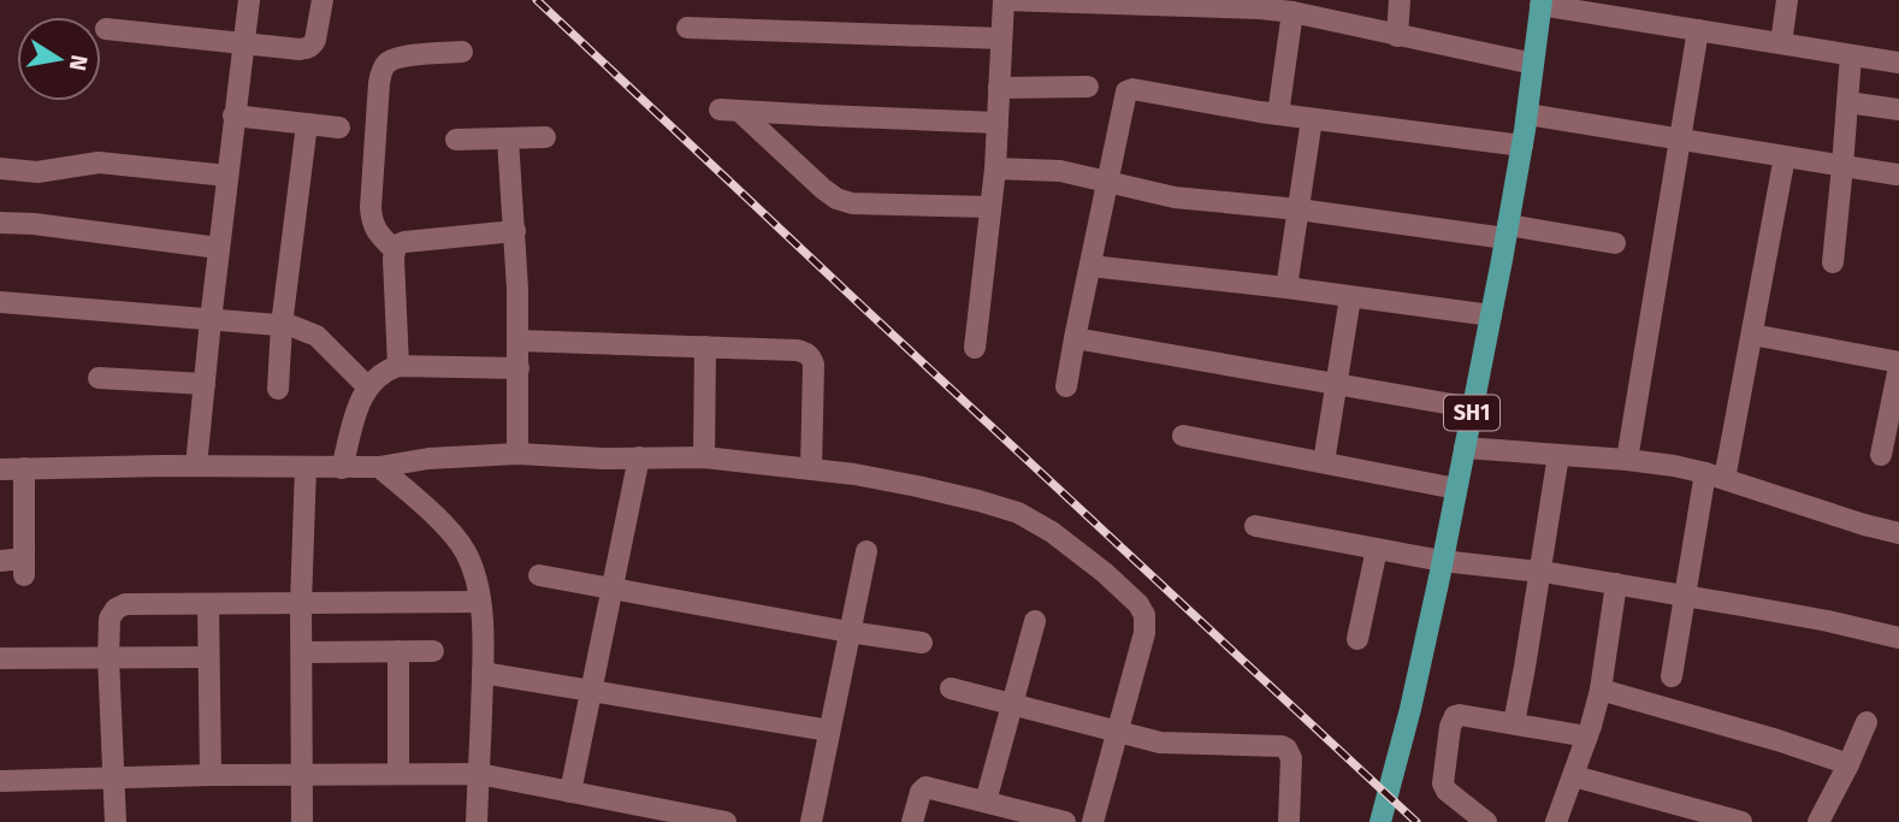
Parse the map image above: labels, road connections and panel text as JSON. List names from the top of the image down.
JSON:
{
  "streets": {
    "main road": ["SH1"]
  },
  "north": "right"
}
